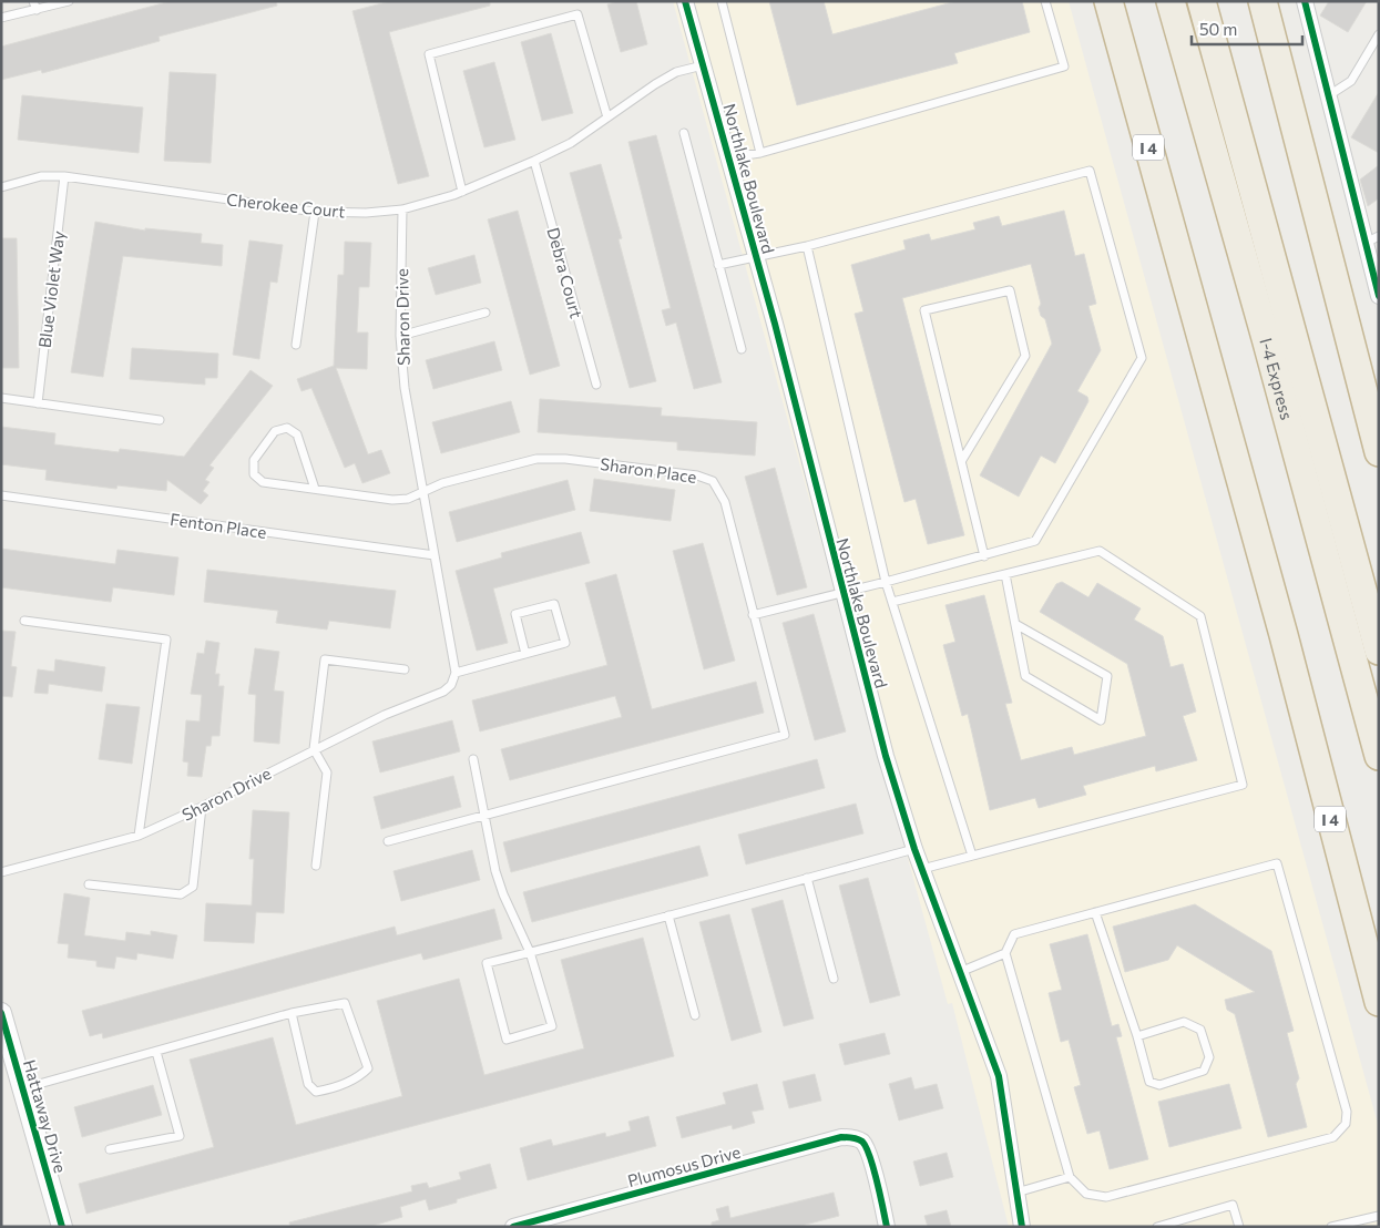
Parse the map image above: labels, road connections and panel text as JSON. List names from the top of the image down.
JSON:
{
  "streets": {
    "highway": ["I 4", "I-4 Express"],
    "street": ["Northlake Boulevard", "Hattaway Drive", "Plumosus Drive"],
    "lane": [
      "Cherokee Court",
      "Debra Court",
      "Blue Violet Way",
      "Sharon Drive",
      "Sharon Place",
      "Fenton Place"
    ]
  },
  "crossings": [
    ["Northlake Boulevard", "Cherokee Court"],
    ["Cherokee Court", "Debra Court"],
    ["Cherokee Court", "Blue Violet Way"],
    ["Cherokee Court", "Sharon Drive"],
    ["Sharon Drive", "Sharon Place"]
  ],
  "scale_bar": "50 m"
}
